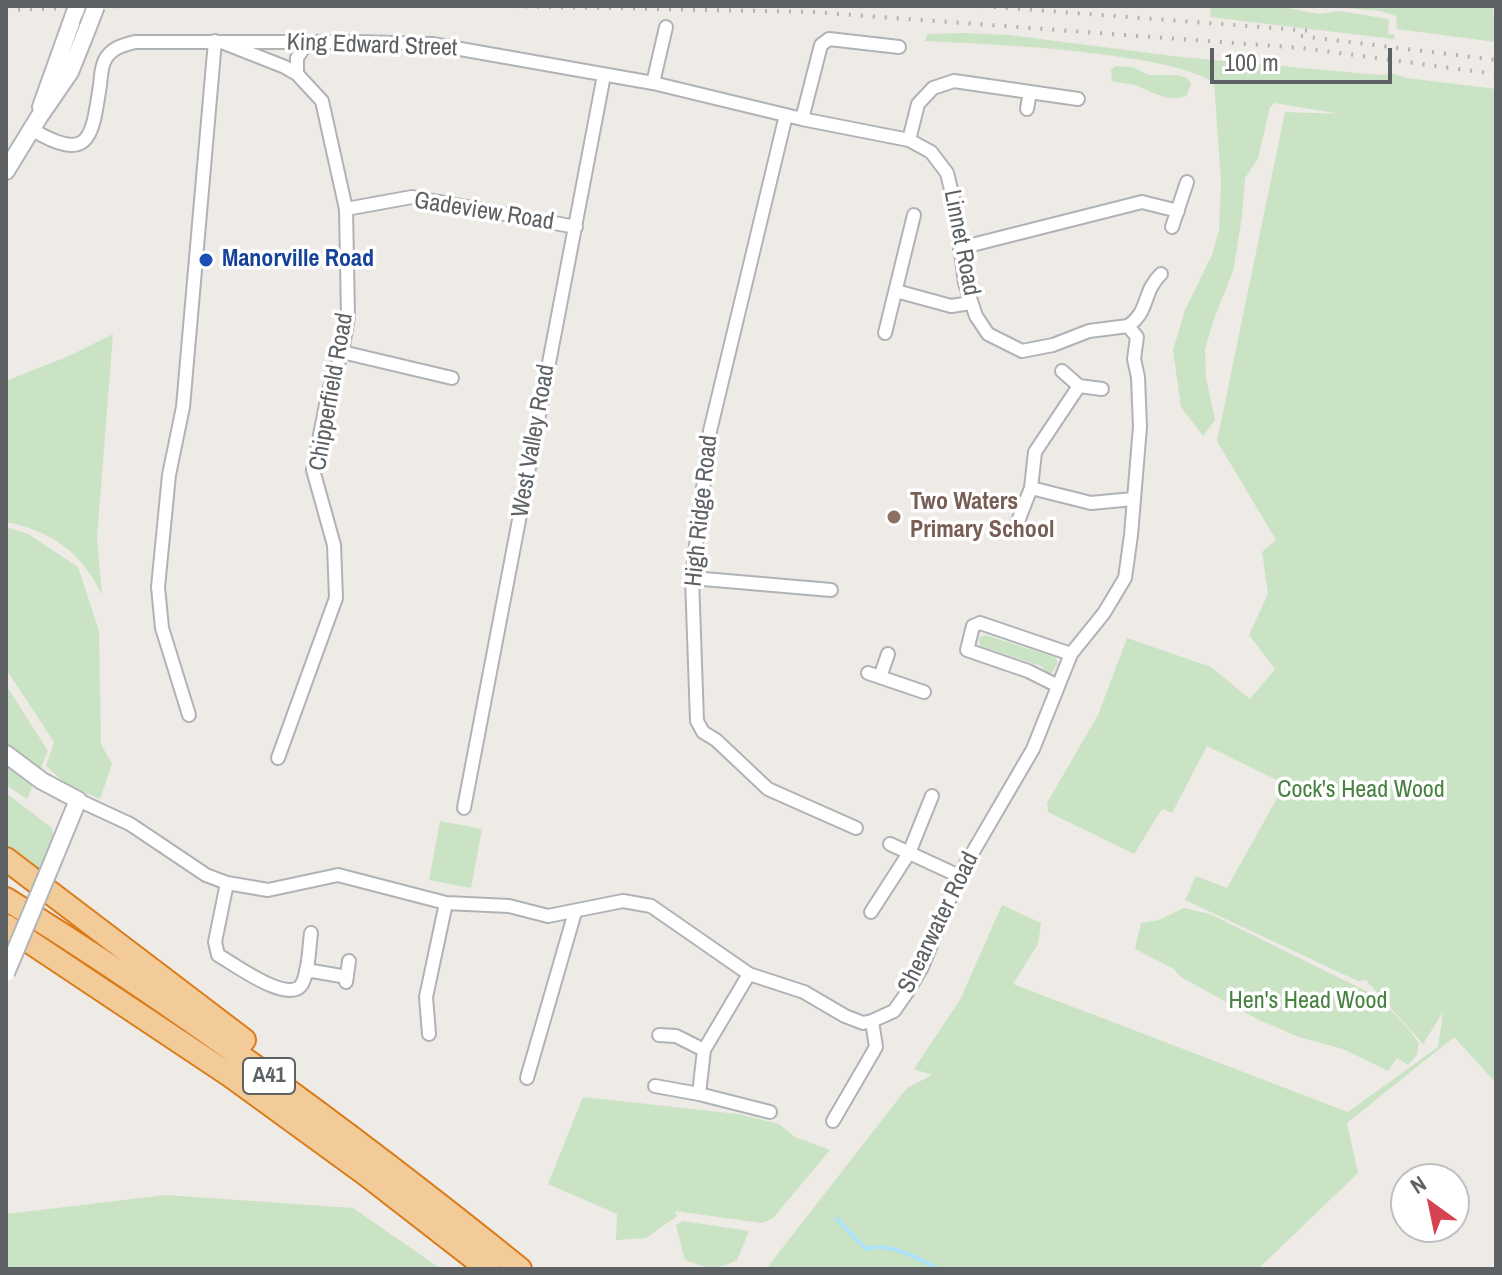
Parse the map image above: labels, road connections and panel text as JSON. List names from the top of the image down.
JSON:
{
  "streets": {
    "highway": ["A41"],
    "street": [
      "King Edward Street",
      "Gadeview Road",
      "Linnet Road",
      "Chipperfield Road",
      "West Valley Road",
      "High Ridge Road",
      "Shearwater Road"
    ]
  },
  "crossings": [
    ["King Edward Street", "Linnet Road"],
    ["King Edward Street", "Chipperfield Road"],
    ["King Edward Street", "West Valley Road"],
    ["King Edward Street", "High Ridge Road"],
    ["Gadeview Road", "Chipperfield Road"],
    ["Gadeview Road", "West Valley Road"],
    ["Linnet Road", "Shearwater Road"]
  ],
  "parks": ["Cock's Head Wood", "Hen's Head Wood"],
  "places": ["Manorville Road", "Two Waters Primary School"],
  "scale_bar": "100 m",
  "north": "top left"
}
